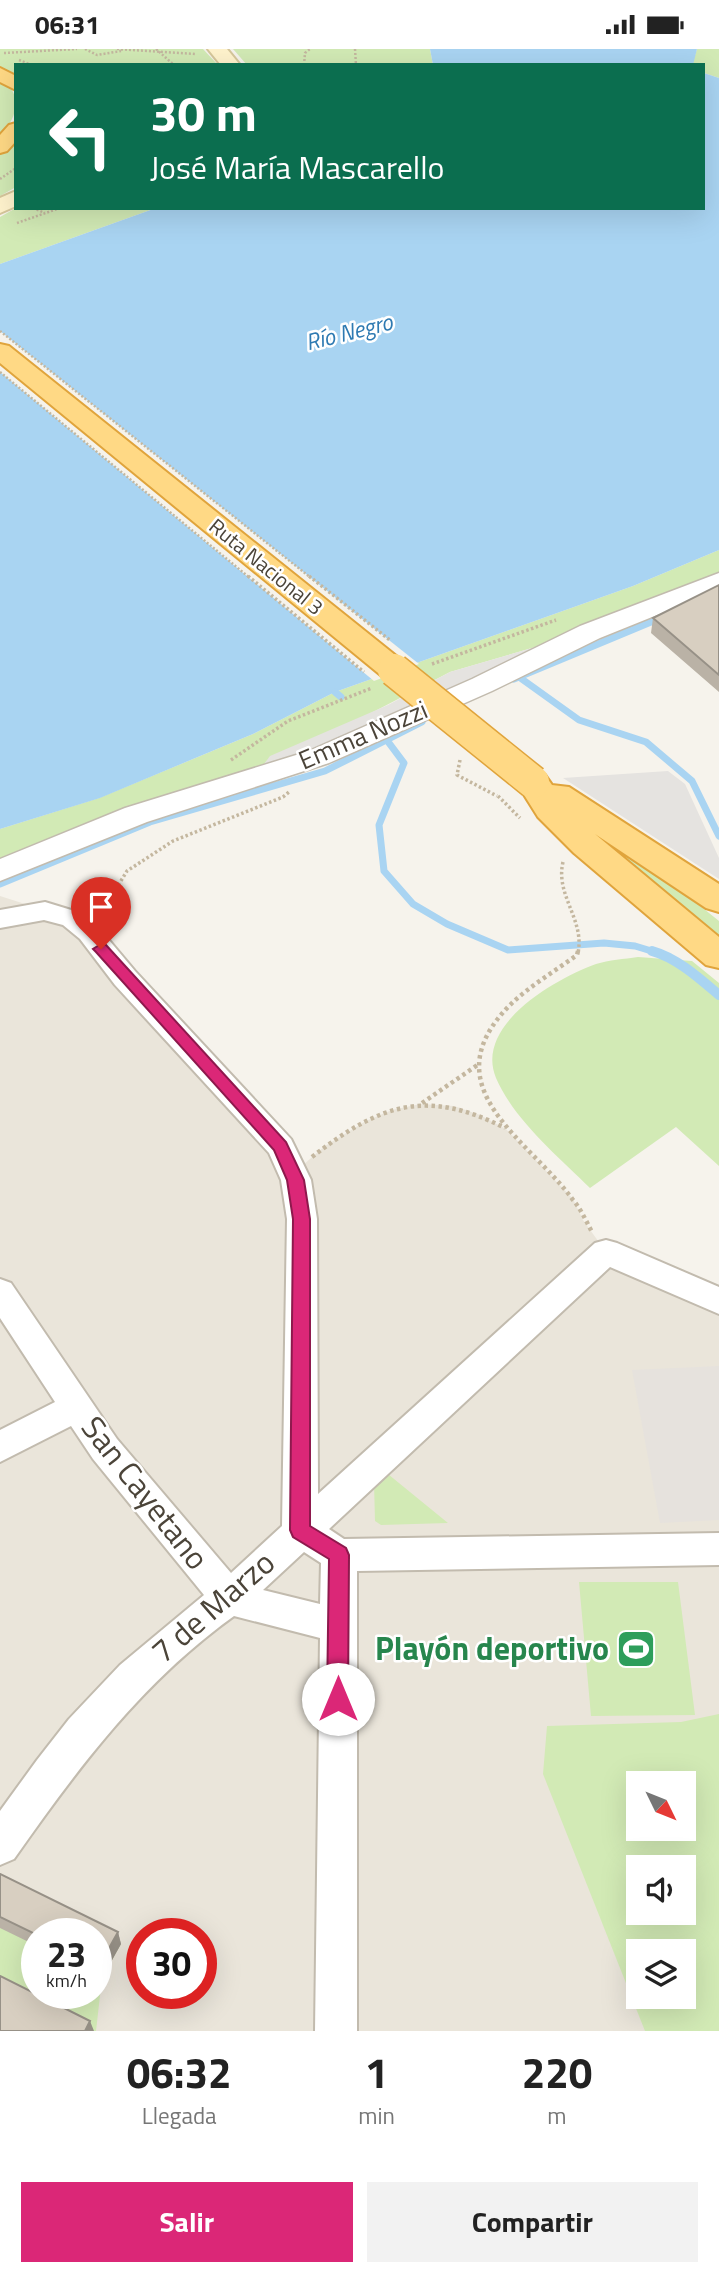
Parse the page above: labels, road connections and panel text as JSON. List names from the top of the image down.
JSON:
{
  "streets": {
    "highway": ["Ruta Nacional 3"],
    "street": ["Emma Nozzi", "San Cayetano", "7 de Marzo"]
  },
  "crossings": [
    ["San Cayetano", "7 de Marzo"]
  ],
  "water": ["Río Negro"],
  "places": {
    "sports": ["Playón deportivo"]
  },
  "north": "bottom right",
  "page": {
    "status": "06:31",
    "turn": ["30 m", "José María Mascarello"],
    "speed": "23 km/h",
    "limit": "30",
    "eta": [
      "06:32",
      "Llegada",
      "1",
      "min",
      "220",
      "m"
    ],
    "buttons": ["Salir", "Compartir"]
  }
}
